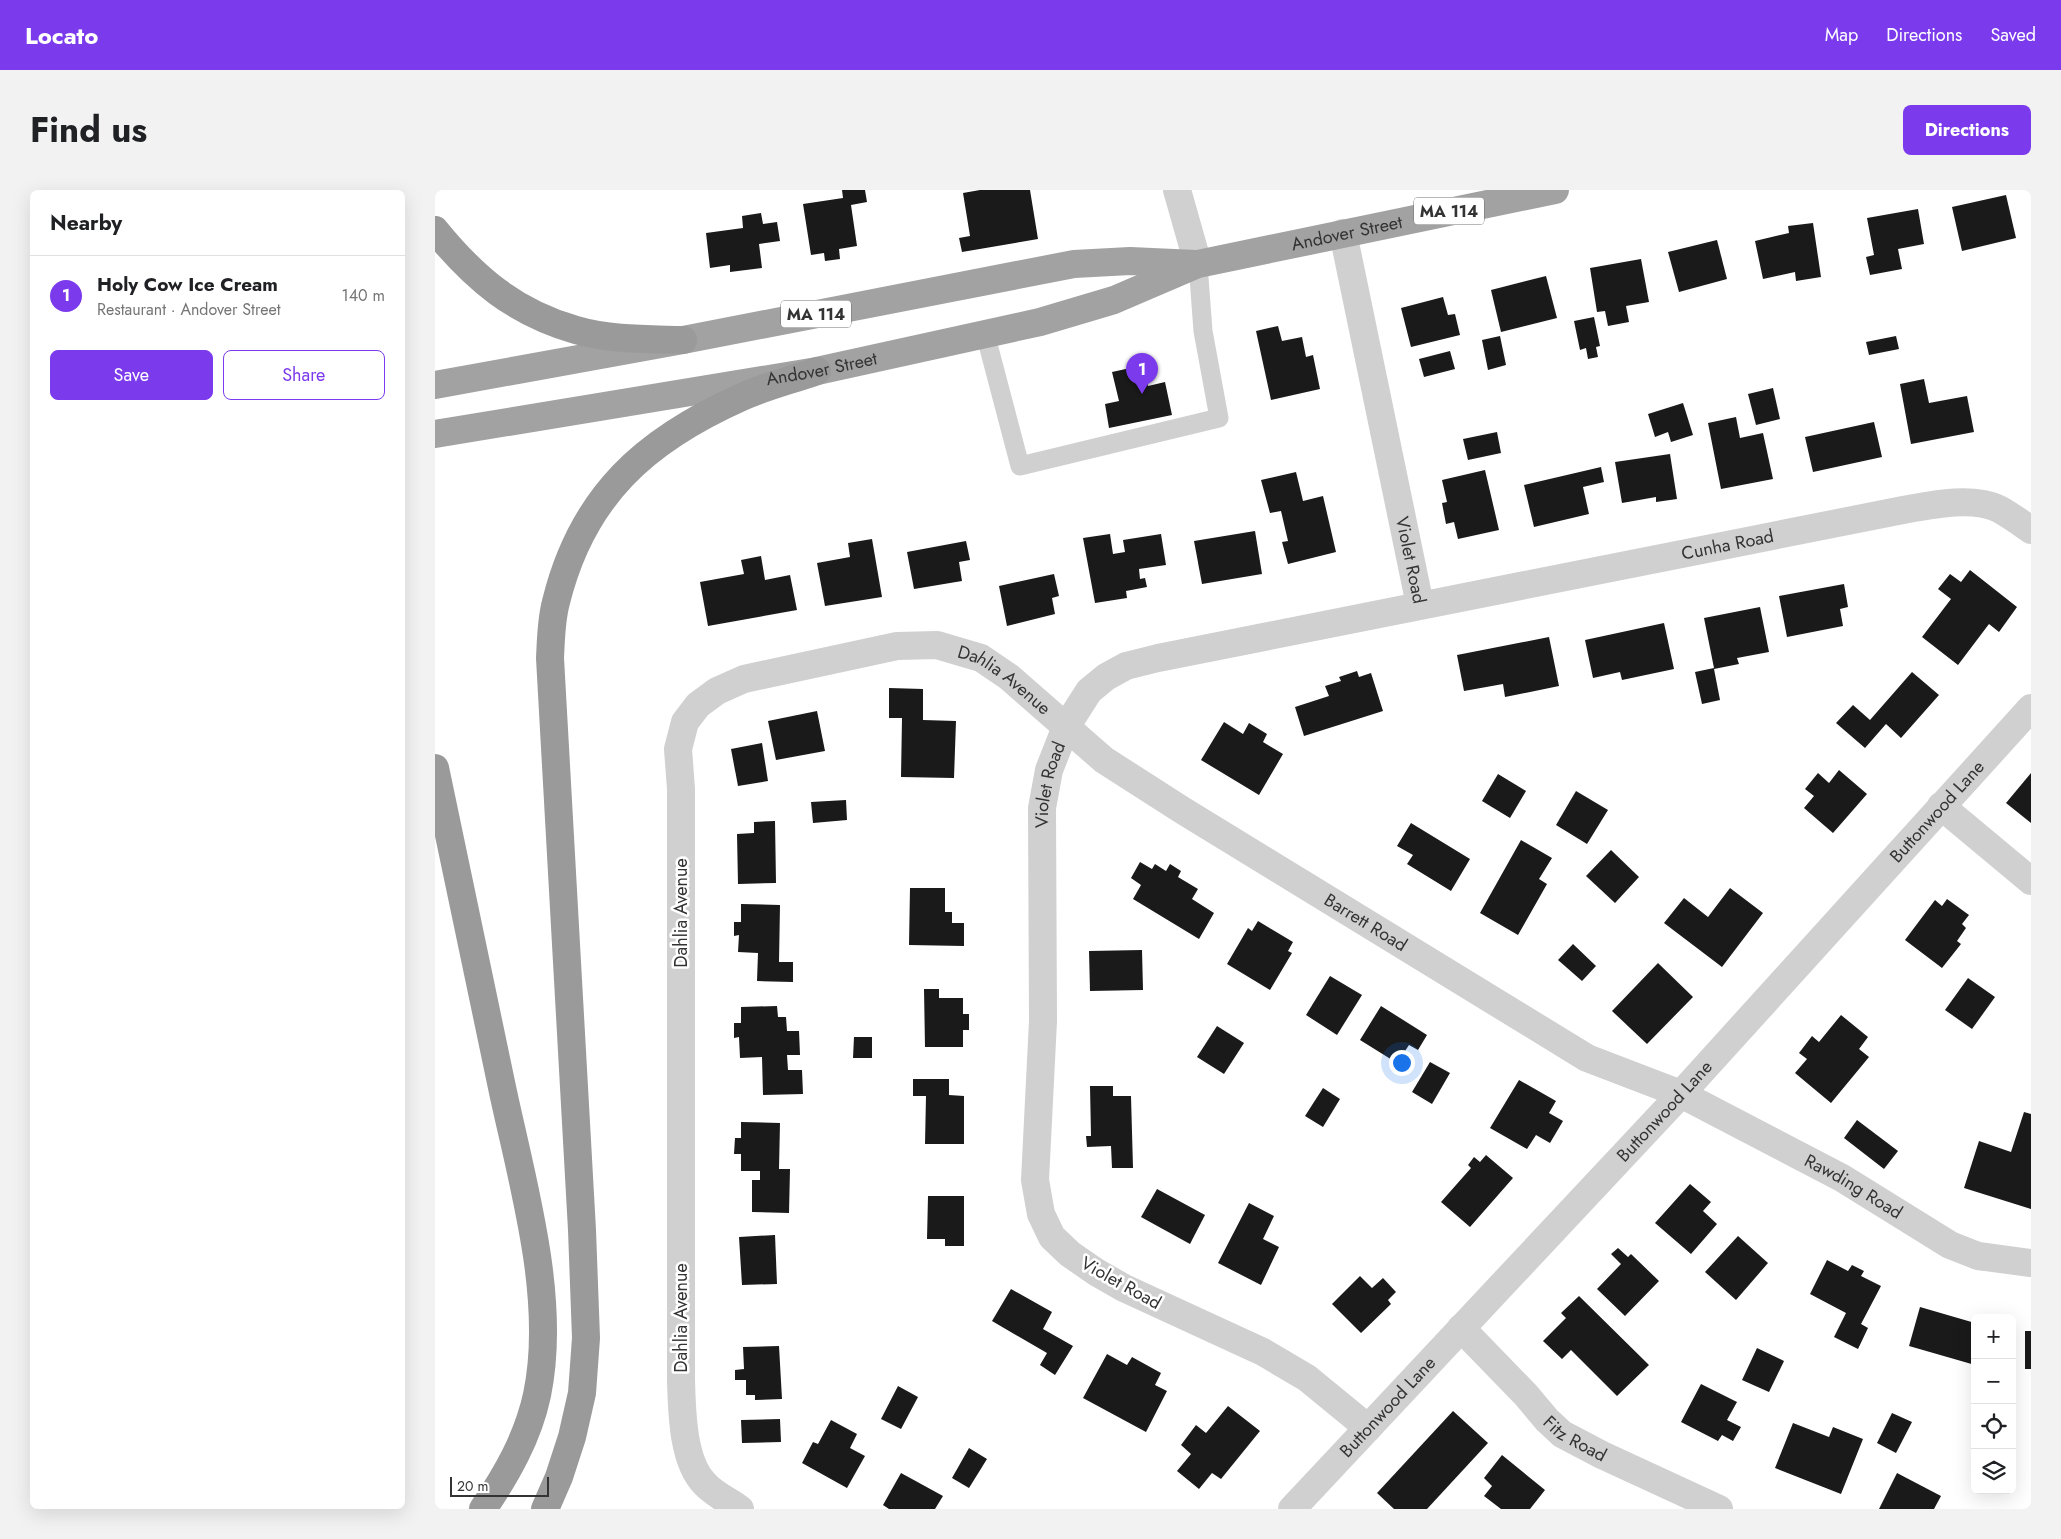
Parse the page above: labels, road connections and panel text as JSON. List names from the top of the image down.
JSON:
{
  "streets": {
    "highway": ["MA 114", "Andover Street"],
    "street": [
      "Cunha Road",
      "Violet Road",
      "Dahlia Avenue",
      "Buttonwood Lane",
      "Barrett Road",
      "Rawding Road",
      "Fitz Road"
    ]
  },
  "crossings": [
    ["Andover Street", "Violet Road"],
    ["Cunha Road", "Violet Road"],
    ["Violet Road", "Dahlia Avenue"],
    ["Violet Road", "Buttonwood Lane"],
    ["Violet Road", "Barrett Road"],
    ["Dahlia Avenue", "Barrett Road"],
    ["Buttonwood Lane", "Barrett Road"],
    ["Buttonwood Lane", "Rawding Road"],
    ["Buttonwood Lane", "Fitz Road"],
    ["Barrett Road", "Rawding Road"]
  ],
  "scale_bar": "20 m",
  "page": {
    "header": "Locato",
    "nav": ["Map", "Directions", "Saved"],
    "title": "Find us",
    "buttons": [
      "Directions",
      ["Save", "Share"]
    ],
    "heading": "Nearby",
    "list": [
      {
        "mark": "1",
        "name": "Holy Cow Ice Cream",
        "note": "Restaurant · Andover Street",
        "value": "140 m"
      }
    ],
    "pins": "1",
    "map_buttons": ["+", "−"],
    "scale": "20 m"
  }
}
